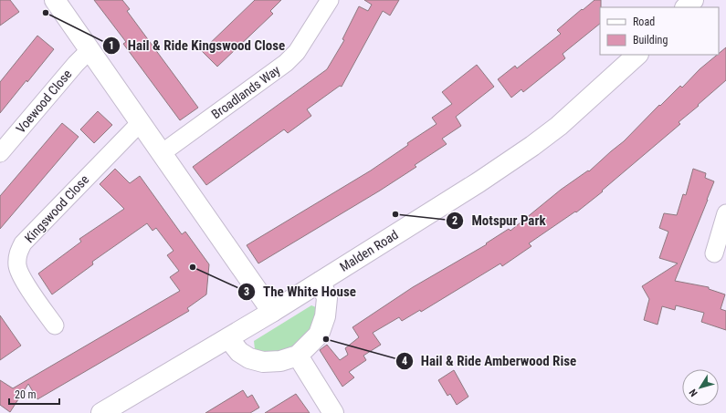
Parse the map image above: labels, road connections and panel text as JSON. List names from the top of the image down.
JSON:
{
  "streets": {
    "main road": ["Malden Road"],
    "street": ["Broadlands Way", "Voewood Close", "Kingswood Close"]
  },
  "places": [
    "Hail & Ride Kingswood Close",
    "Motspur Park",
    "The White House",
    "Hail & Ride Amberwood Rise"
  ],
  "legend": ["Road", "Building"],
  "scale_bar": "20 m",
  "north": "bottom left"
}
